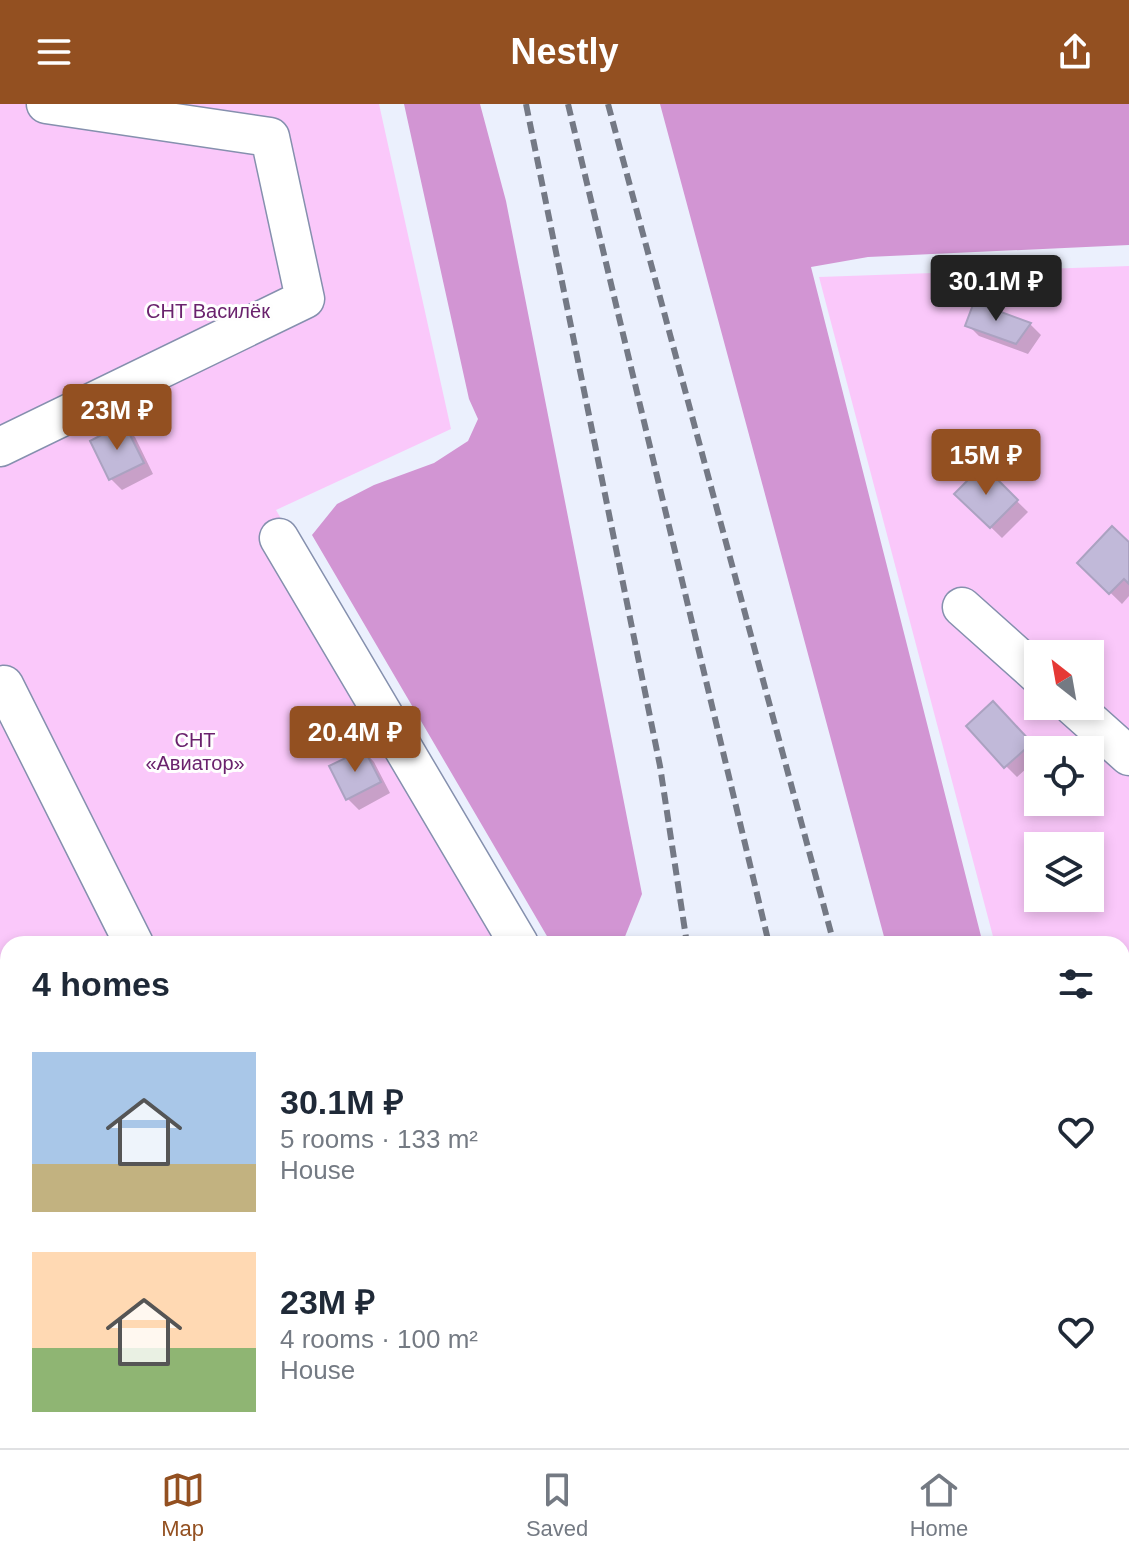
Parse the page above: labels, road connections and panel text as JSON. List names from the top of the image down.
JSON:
{
  "parks": ["СНТ Василёк", "СНТ «Авиатор»"],
  "north": "top left",
  "page": {
    "header": "Nestly",
    "price": [
      "30.1M ₽",
      "23M ₽",
      "15M ₽",
      "20.4M ₽"
    ],
    "heading": "4 homes",
    "list": [
      {
        "name": "30.1M ₽",
        "note": "5 rooms · 133 m² · House"
      },
      {
        "name": "23M ₽",
        "note": "4 rooms · 100 m² · House"
      }
    ],
    "tabs": ["Map", "Saved", "Home"]
  }
}
